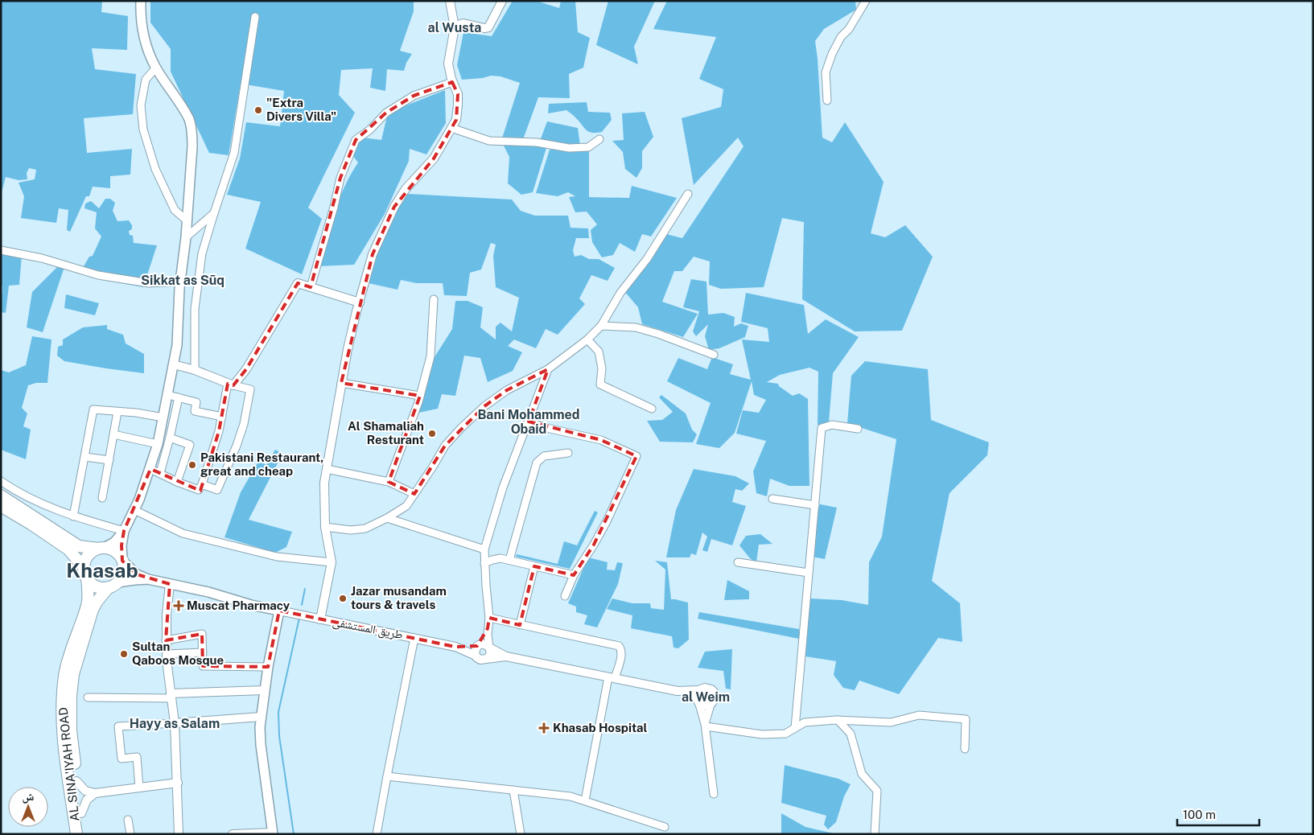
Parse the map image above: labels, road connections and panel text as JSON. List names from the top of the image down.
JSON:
{
  "streets": {
    "highway": ["AL SINA'IYAH ROAD"],
    "street": ["طريق المستشفى"]
  },
  "districts": [
    "al Wusta",
    "Sikkat as Sūq",
    "Bani Mohammed Obaid",
    "Khasab",
    "al Weim",
    "Hayy as Salam"
  ],
  "places": {
    "other": [
      "\"Extra Divers Villa\"",
      "Al Shamaliah Resturant",
      "Pakistani Restaurant, great and cheap",
      "Jazar musandam tours & travels",
      "Sultan Qaboos Mosque"
    ],
    "health": ["Muscat Pharmacy", "Khasab Hospital"]
  },
  "scale_bar": "100 m",
  "north": "top"
}
